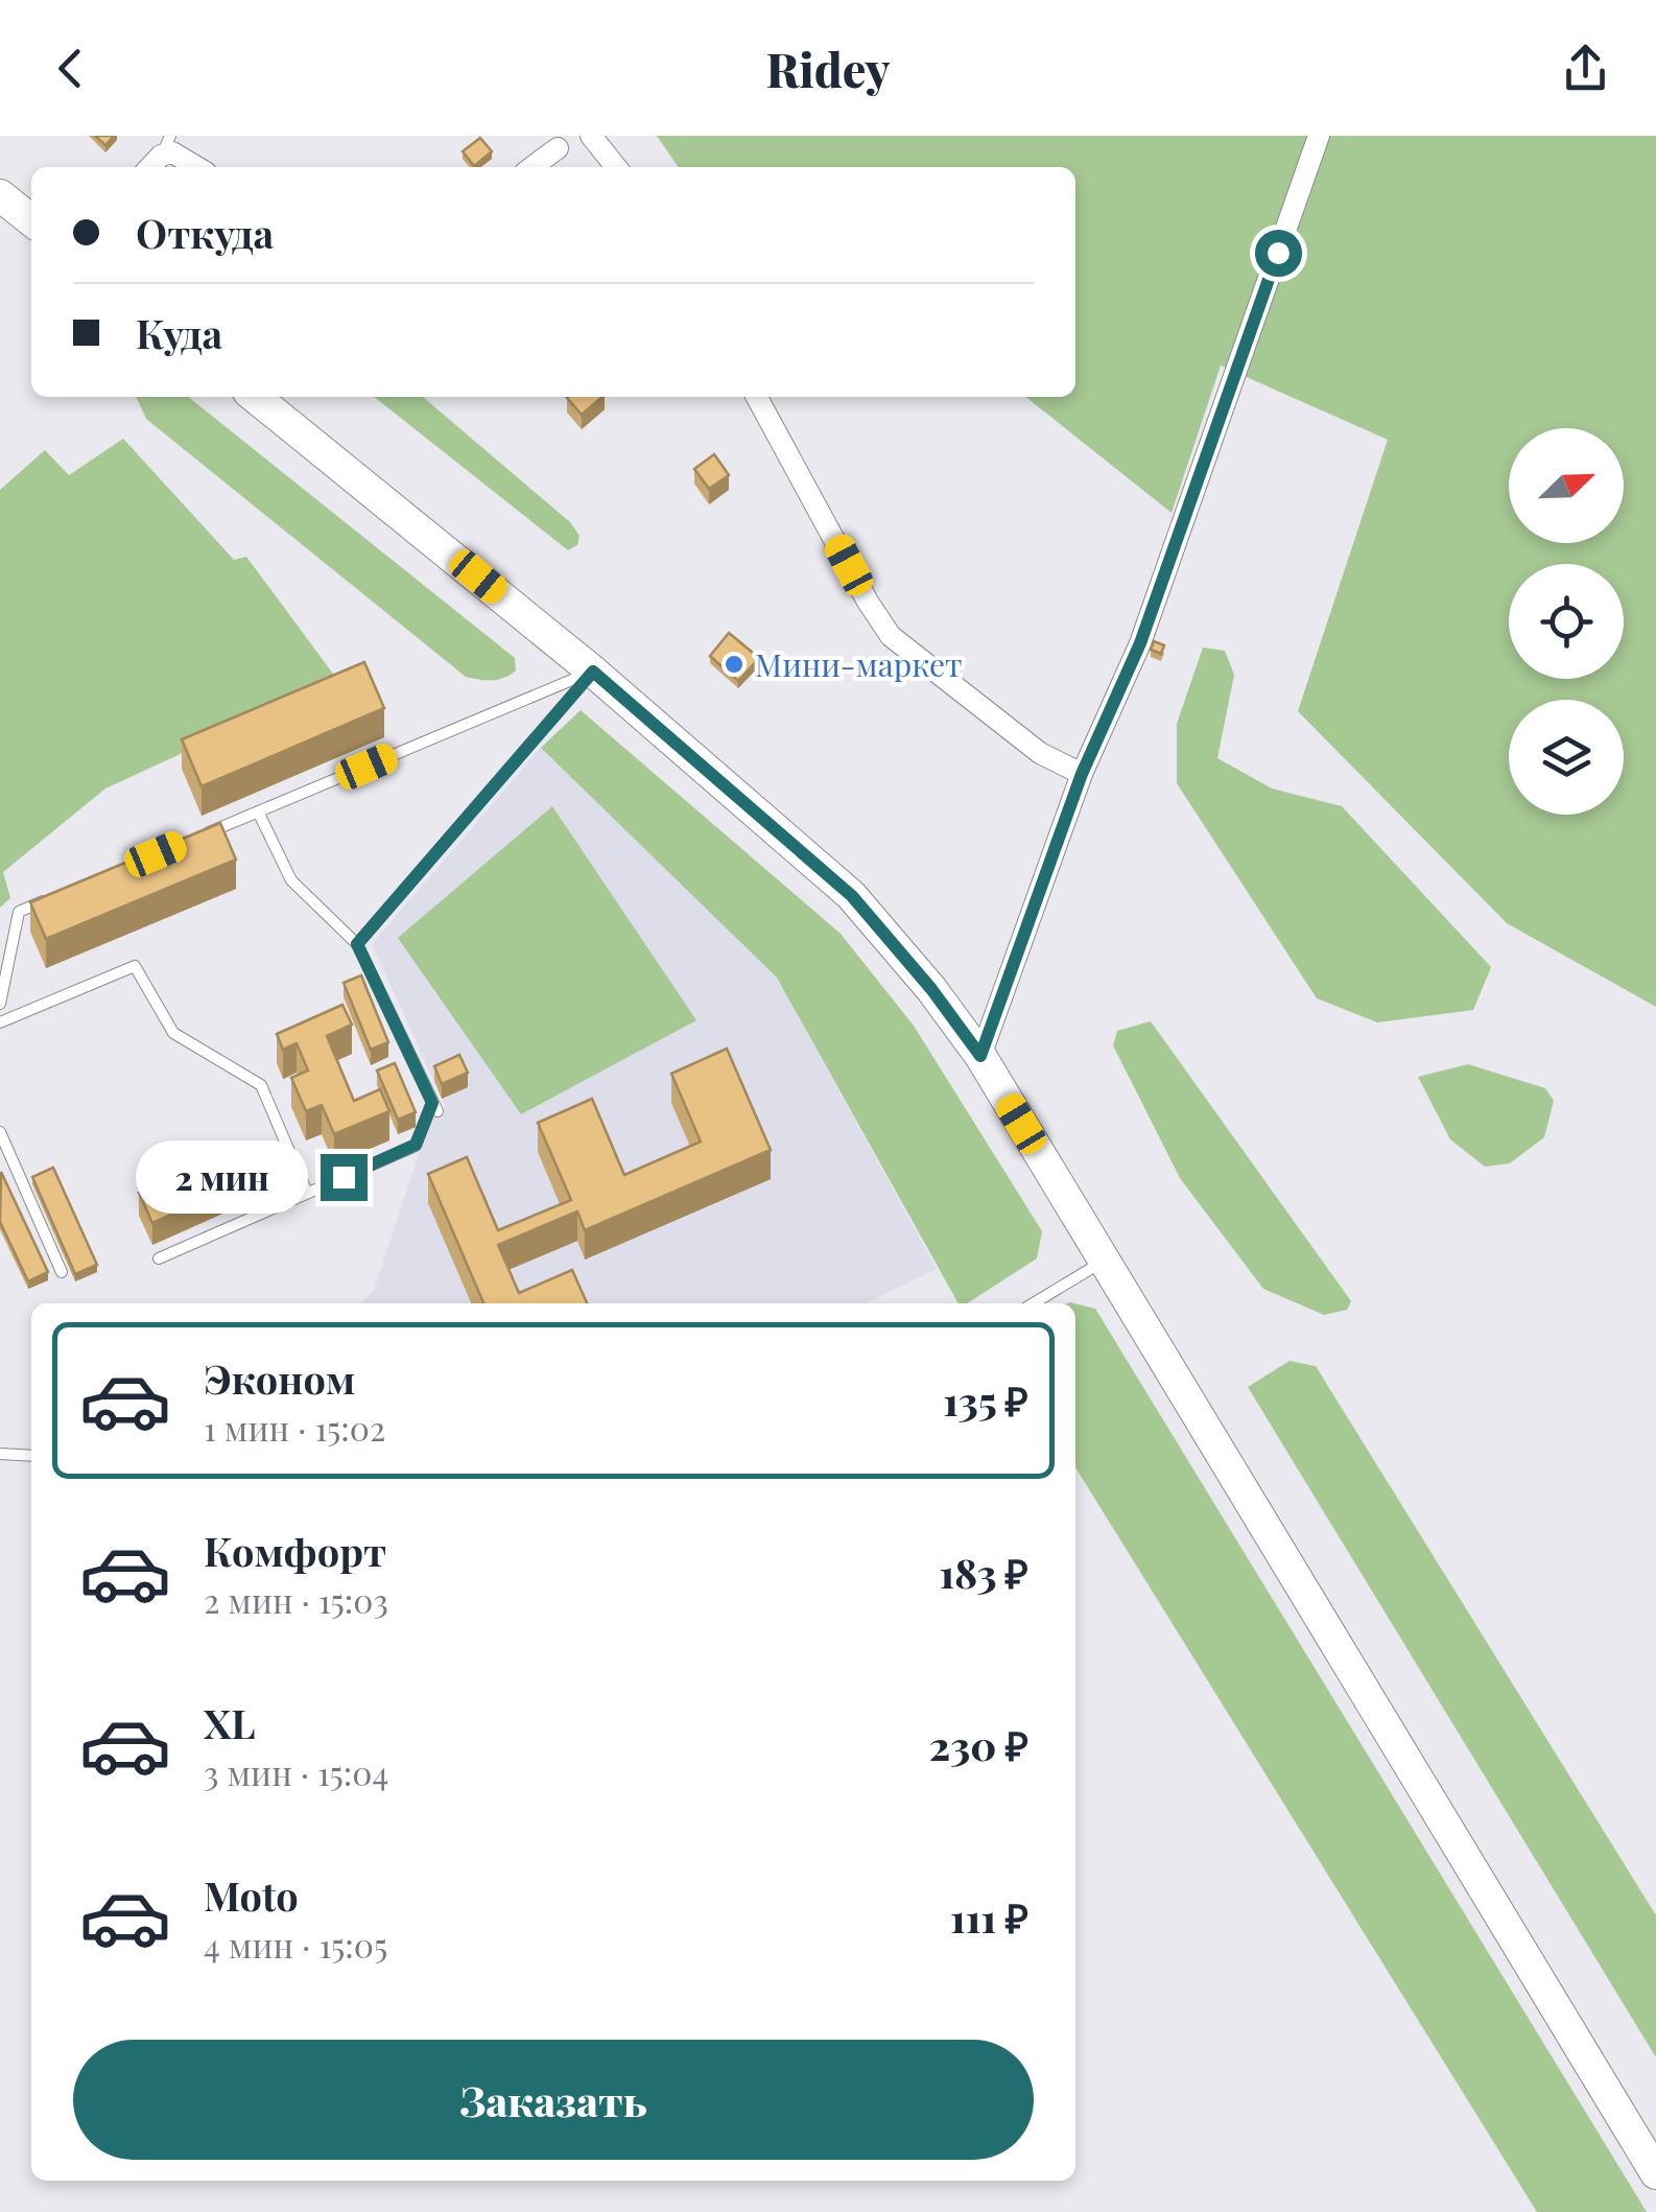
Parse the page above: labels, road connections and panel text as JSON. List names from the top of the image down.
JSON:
{
  "places": ["Мини-маркет"],
  "north": "top right",
  "page": {
    "header": "Ridey",
    "banner": ["Откуда", "Куда"],
    "bubble": "2 мин",
    "list": [
      {
        "name": "Эконом",
        "note": "1 мин · 15:02",
        "value": "135 ₽"
      },
      {
        "name": "Комфорт",
        "note": "2 мин · 15:03",
        "value": "183 ₽"
      },
      {
        "name": "XL",
        "note": "3 мин · 15:04",
        "value": "230 ₽"
      },
      {
        "name": "Moto",
        "note": "4 мин · 15:05",
        "value": "111 ₽"
      }
    ],
    "buttons": "Заказать"
  }
}
